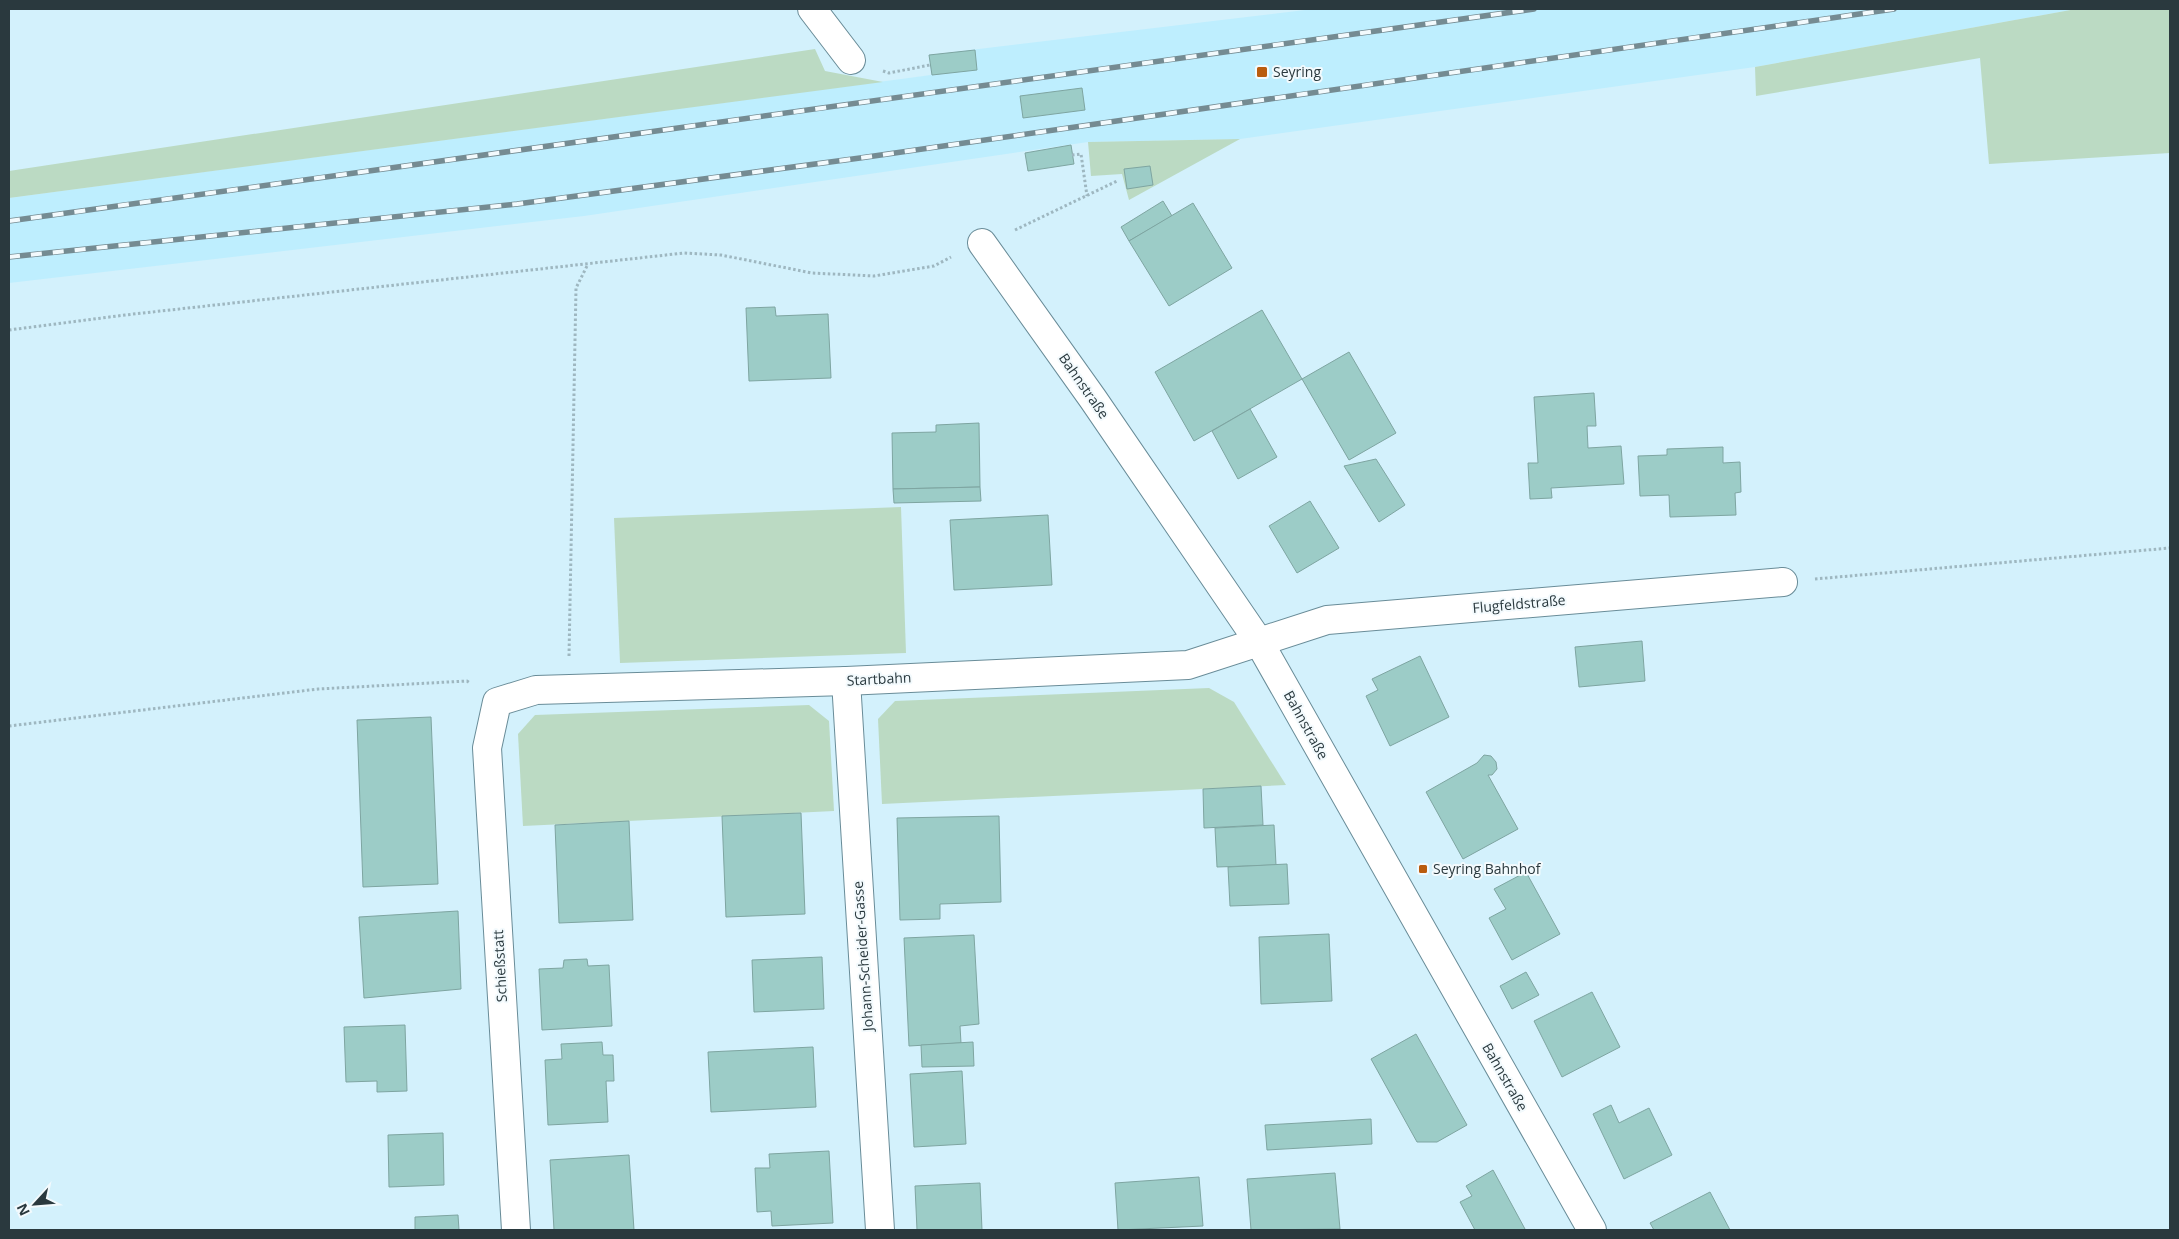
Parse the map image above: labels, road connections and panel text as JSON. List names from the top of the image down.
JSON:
{
  "streets": {
    "street": [
      "Bahnstraße",
      "Flugfeldstraße",
      "Startbahn",
      "Johann-Scheider-Gasse",
      "Schießstatt"
    ]
  },
  "crossings": [
    ["Bahnstraße", "Flugfeldstraße"],
    ["Bahnstraße", "Startbahn"],
    ["Flugfeldstraße", "Startbahn"],
    ["Startbahn", "Johann-Scheider-Gasse"],
    ["Startbahn", "Schießstatt"]
  ],
  "places": {
    "transit": ["Seyring", "Seyring Bahnhof"]
  },
  "north": "bottom left"
}
